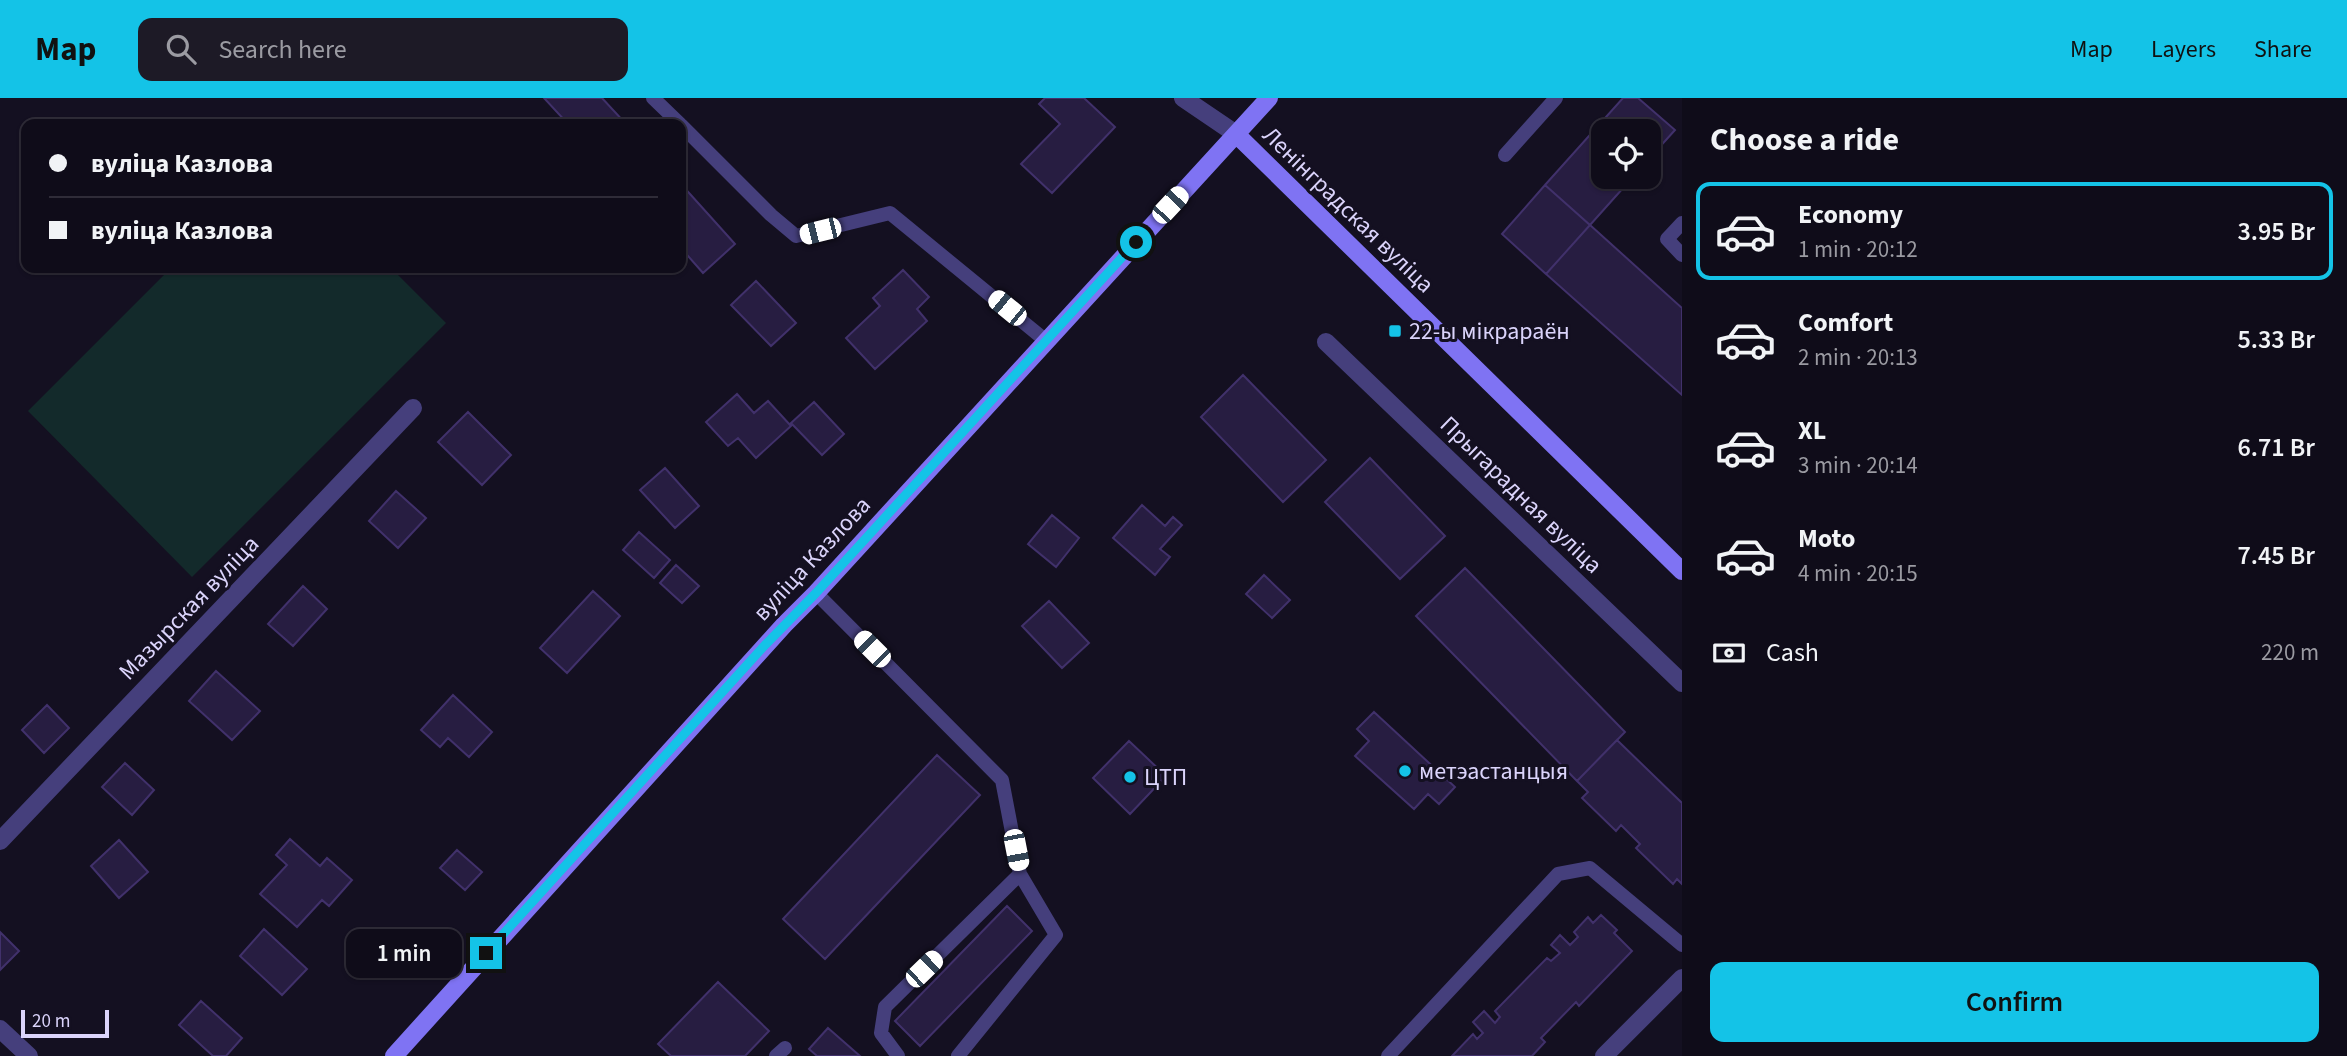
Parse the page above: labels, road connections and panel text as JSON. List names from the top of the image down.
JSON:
{
  "streets": {
    "main road": ["Ленінградская вуліца", "вуліца Казлова"],
    "street": ["Прыгарадная вуліца", "Мазырская вуліца"]
  },
  "crossings": [
    ["Ленінградская вуліца", "вуліца Казлова"]
  ],
  "places": {
    "transit": ["22-ы мікрараён"],
    "other": ["метэастанцыя", "ЦТП"]
  },
  "scale_bar": "20 m",
  "page": {
    "header": "Map",
    "search": "Search here",
    "nav": ["Map", "Layers", "Share"],
    "heading": "Choose a ride",
    "banner": ["вуліца Казлова", "вуліца Казлова"],
    "list": [
      {
        "name": "Economy",
        "note": "1 min · 20:12",
        "value": "3.95 Br"
      },
      {
        "name": "Comfort",
        "note": "2 min · 20:13",
        "value": "5.33 Br"
      },
      {
        "name": "XL",
        "note": "3 min · 20:14",
        "value": "6.71 Br"
      },
      {
        "name": "Moto",
        "note": "4 min · 20:15",
        "value": "7.45 Br"
      }
    ],
    "pay": ["Cash", "220 m"],
    "bubble": "1 min",
    "buttons": "Confirm",
    "scale": "20 m"
  }
}
